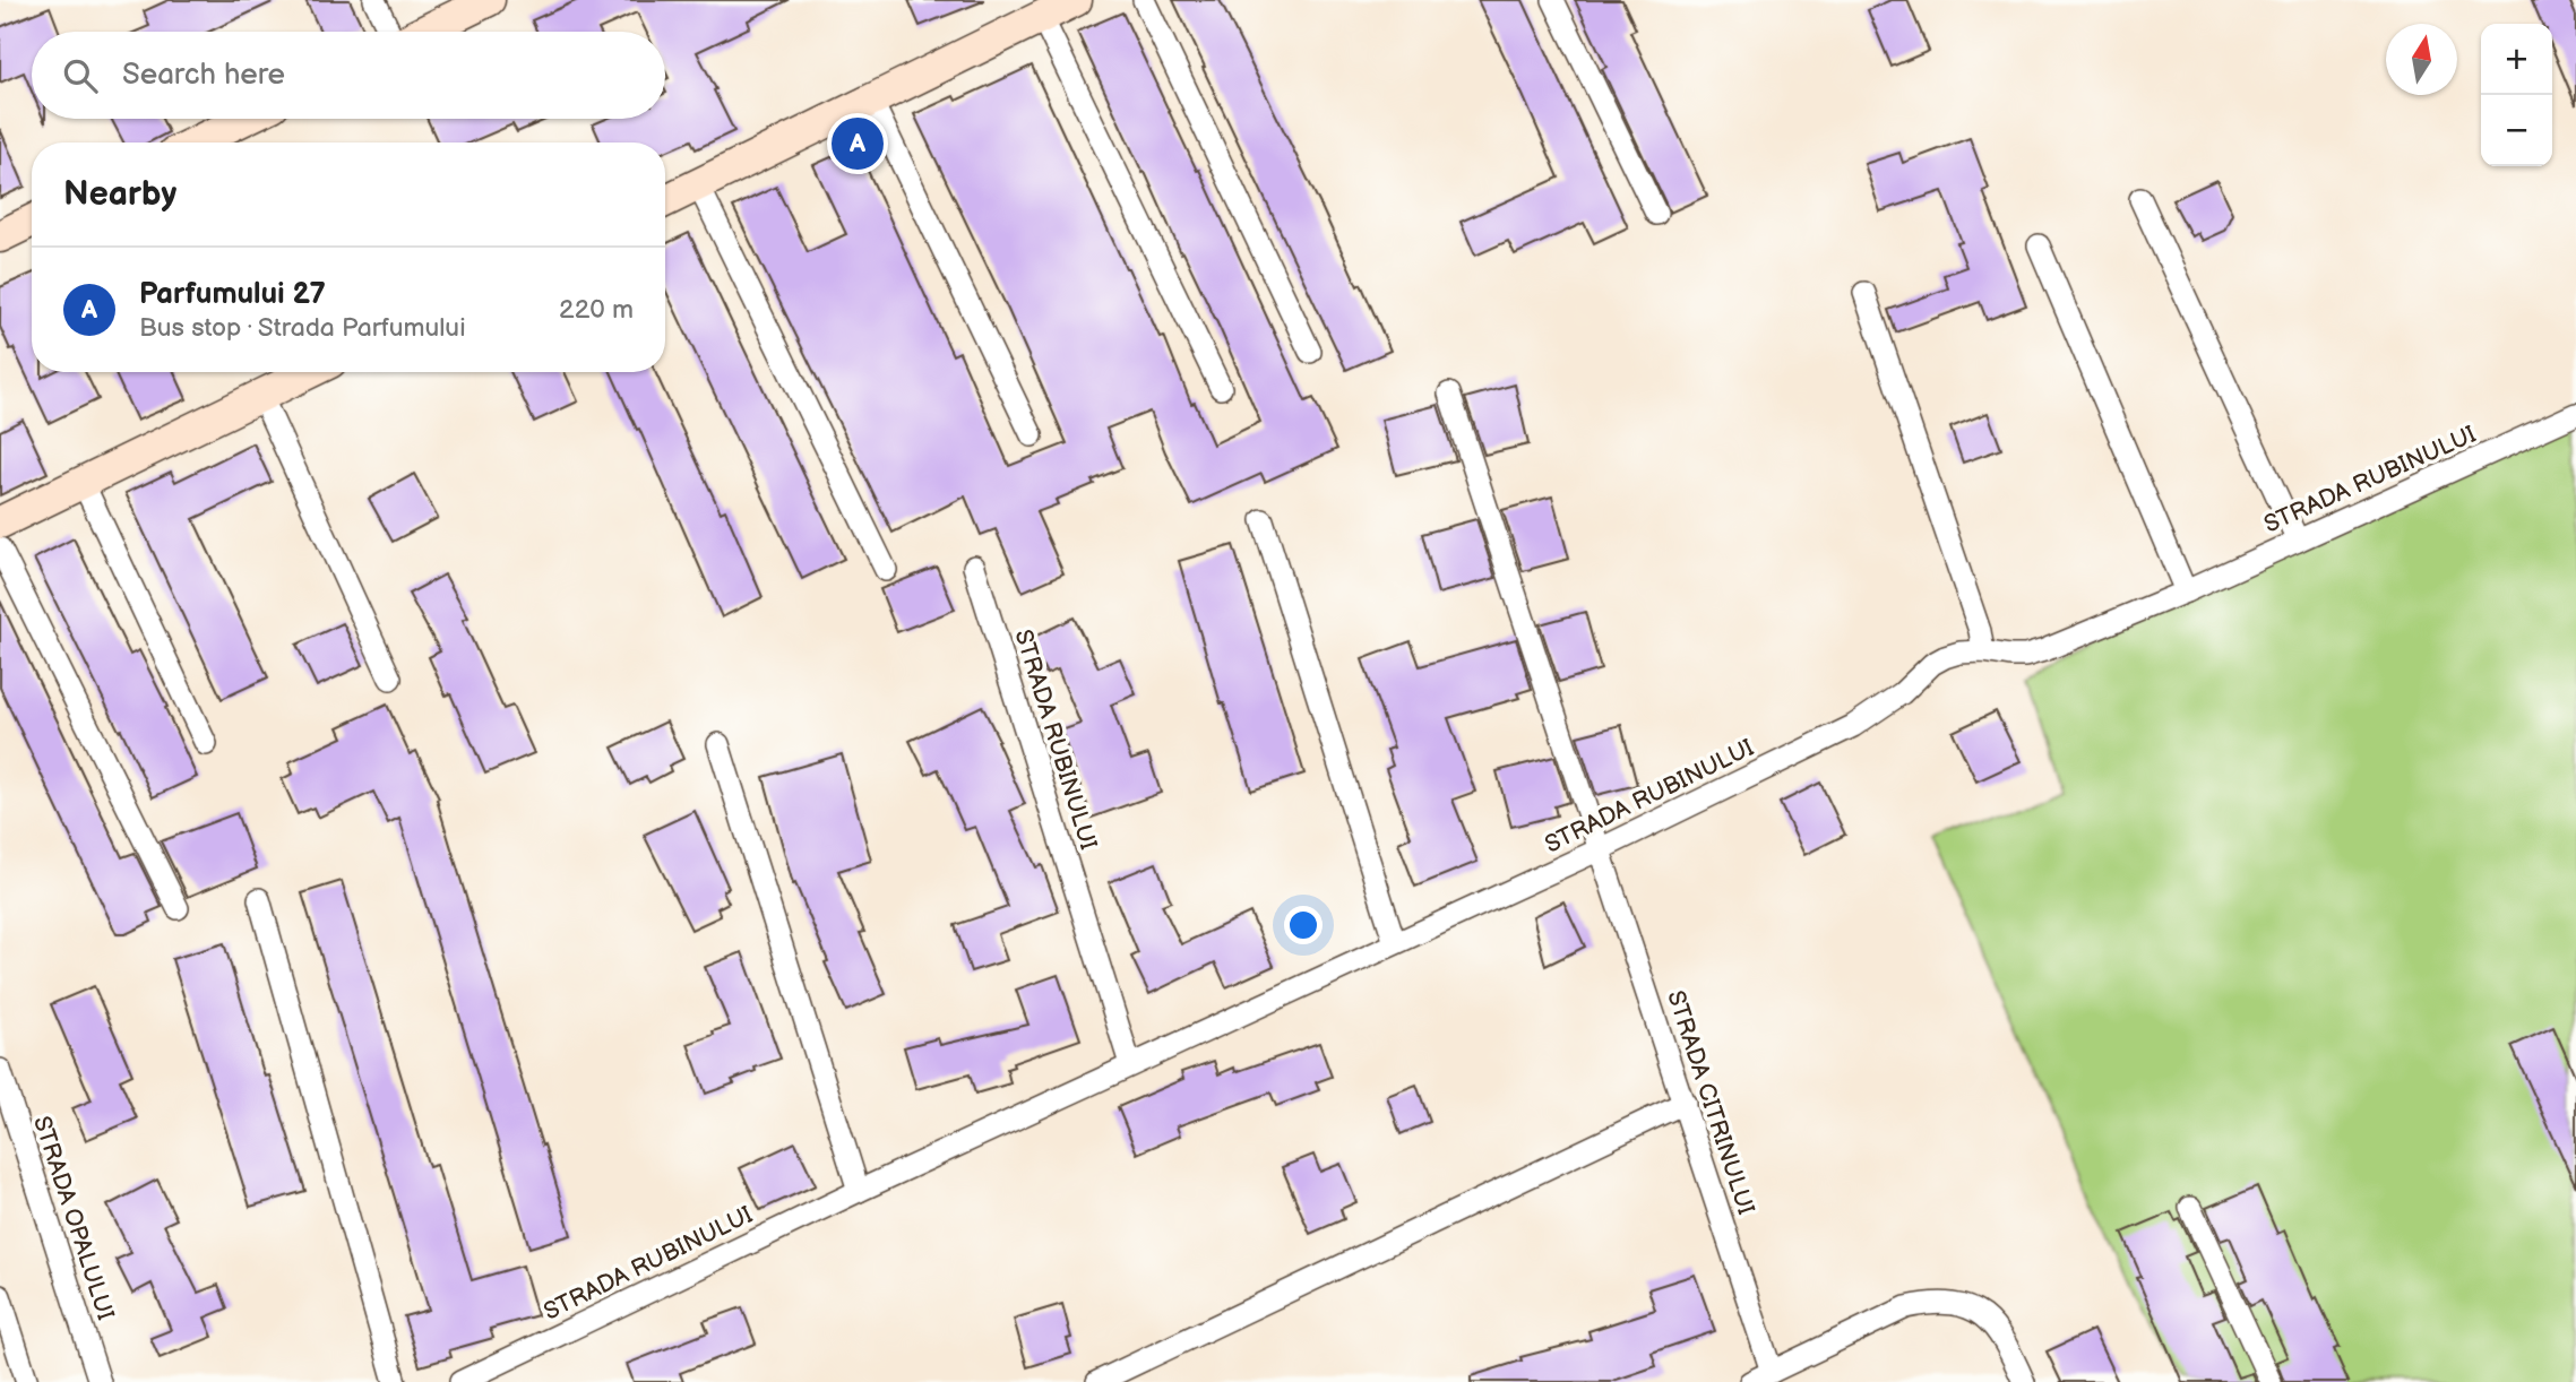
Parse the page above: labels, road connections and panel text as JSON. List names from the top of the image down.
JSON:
{
  "streets": {
    "street": ["STRADA RUBINULUI", "STRADA CITRINULUI", "STRADA OPALULUI"]
  },
  "crossings": [
    ["STRADA RUBINULUI", "STRADA CITRINULUI"]
  ],
  "north": "top",
  "page": {
    "map_buttons": ["+", "−"],
    "search": "Search here",
    "pins": "A",
    "heading": "Nearby",
    "list": [
      {
        "mark": "A",
        "name": "Parfumului 27",
        "note": "Bus stop · Strada Parfumului",
        "value": "220 m"
      }
    ]
  }
}
